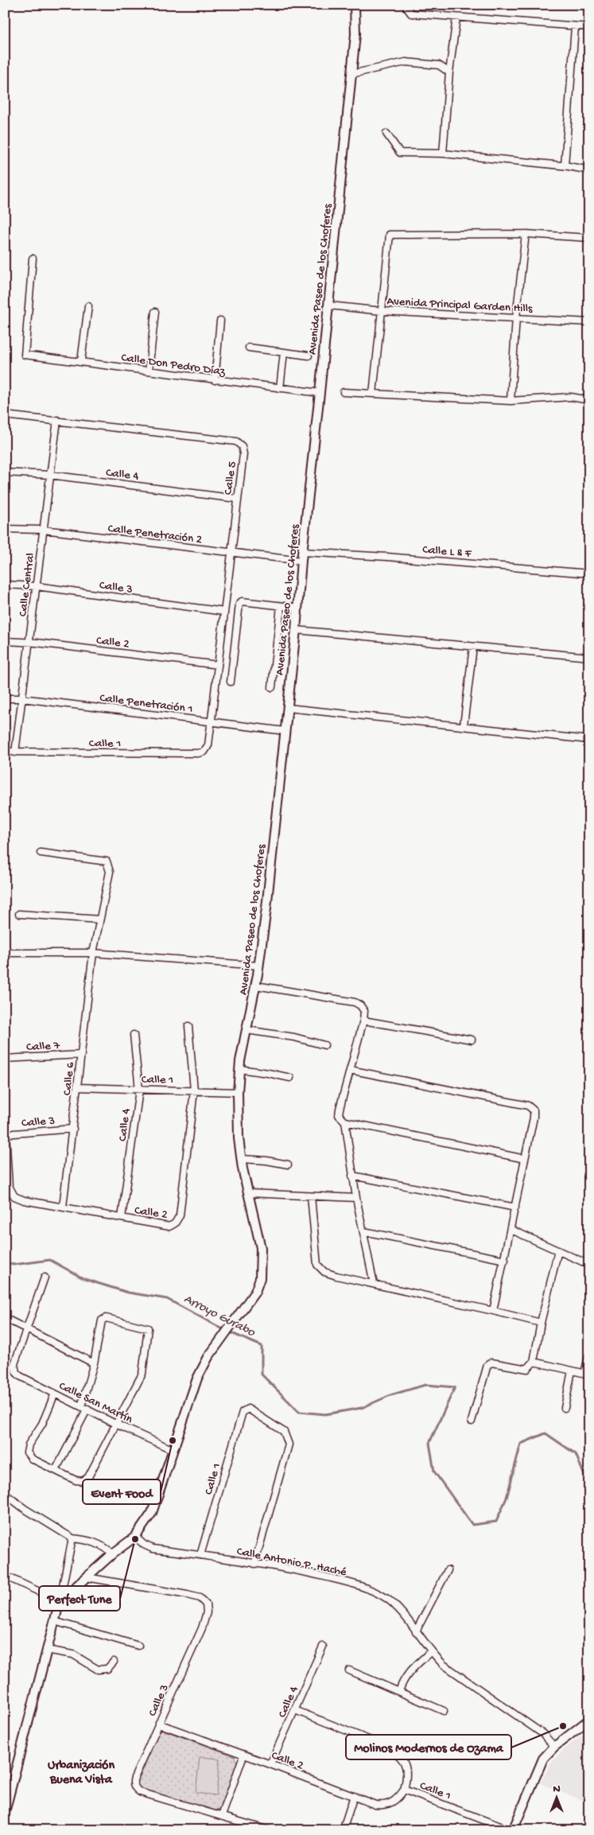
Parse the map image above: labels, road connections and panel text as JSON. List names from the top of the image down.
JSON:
{
  "streets": {
    "street": [
      "Avenida Paseo de los Choferes",
      "Avenida Principal Garden Hills",
      "Calle Don Pedro Díaz",
      "Calle 4",
      "Calle 5",
      "Calle Penetración 2",
      "Calle L & F",
      "Calle Central",
      "Calle 3",
      "Calle 2",
      "Calle Penetración 1",
      "Calle 1",
      "Calle 7",
      "Calle 6",
      "Calle San Martín",
      "Calle Antonio P. Haché"
    ]
  },
  "crossings": [
    ["Avenida Paseo de los Choferes", "Avenida Principal Garden Hills"],
    ["Avenida Paseo de los Choferes", "Calle Don Pedro Díaz"],
    ["Avenida Paseo de los Choferes", "Calle Penetración 2"],
    ["Avenida Paseo de los Choferes", "Calle L & F"],
    ["Avenida Paseo de los Choferes", "Calle 3"],
    ["Avenida Paseo de los Choferes", "Calle Penetración 1"],
    ["Avenida Paseo de los Choferes", "Calle 1"],
    ["Avenida Paseo de los Choferes", "Calle San Martín"],
    ["Avenida Paseo de los Choferes", "Calle Antonio P. Haché"],
    ["Calle 4", "Calle 5"],
    ["Calle 4", "Calle Central"],
    ["Calle 4", "Calle 2"],
    ["Calle 4", "Calle 1"],
    ["Calle 5", "Calle Penetración 2"],
    ["Calle 5", "Calle Central"],
    ["Calle 5", "Calle 3"],
    ["Calle 5", "Calle 2"],
    ["Calle 5", "Calle Penetración 1"],
    ["Calle 5", "Calle 1"],
    ["Calle Penetración 2", "Calle Central"],
    ["Calle Central", "Calle 3"],
    ["Calle Central", "Calle 2"],
    ["Calle Central", "Calle Penetración 1"],
    ["Calle Central", "Calle 1"],
    ["Calle 3", "Calle 2"],
    ["Calle 3", "Calle 6"],
    ["Calle 2", "Calle 1"],
    ["Calle 2", "Calle 6"],
    ["Calle 1", "Calle 6"],
    ["Calle 1", "Calle Antonio P. Haché"],
    ["Calle 7", "Calle 6"]
  ],
  "districts": ["Urbanización Buena Vista"],
  "water": ["Arroyo Gurabo"],
  "places": ["Event Food", "Perfect Tune", "Molinos Modernos de Ozama"],
  "north": "top"
}
